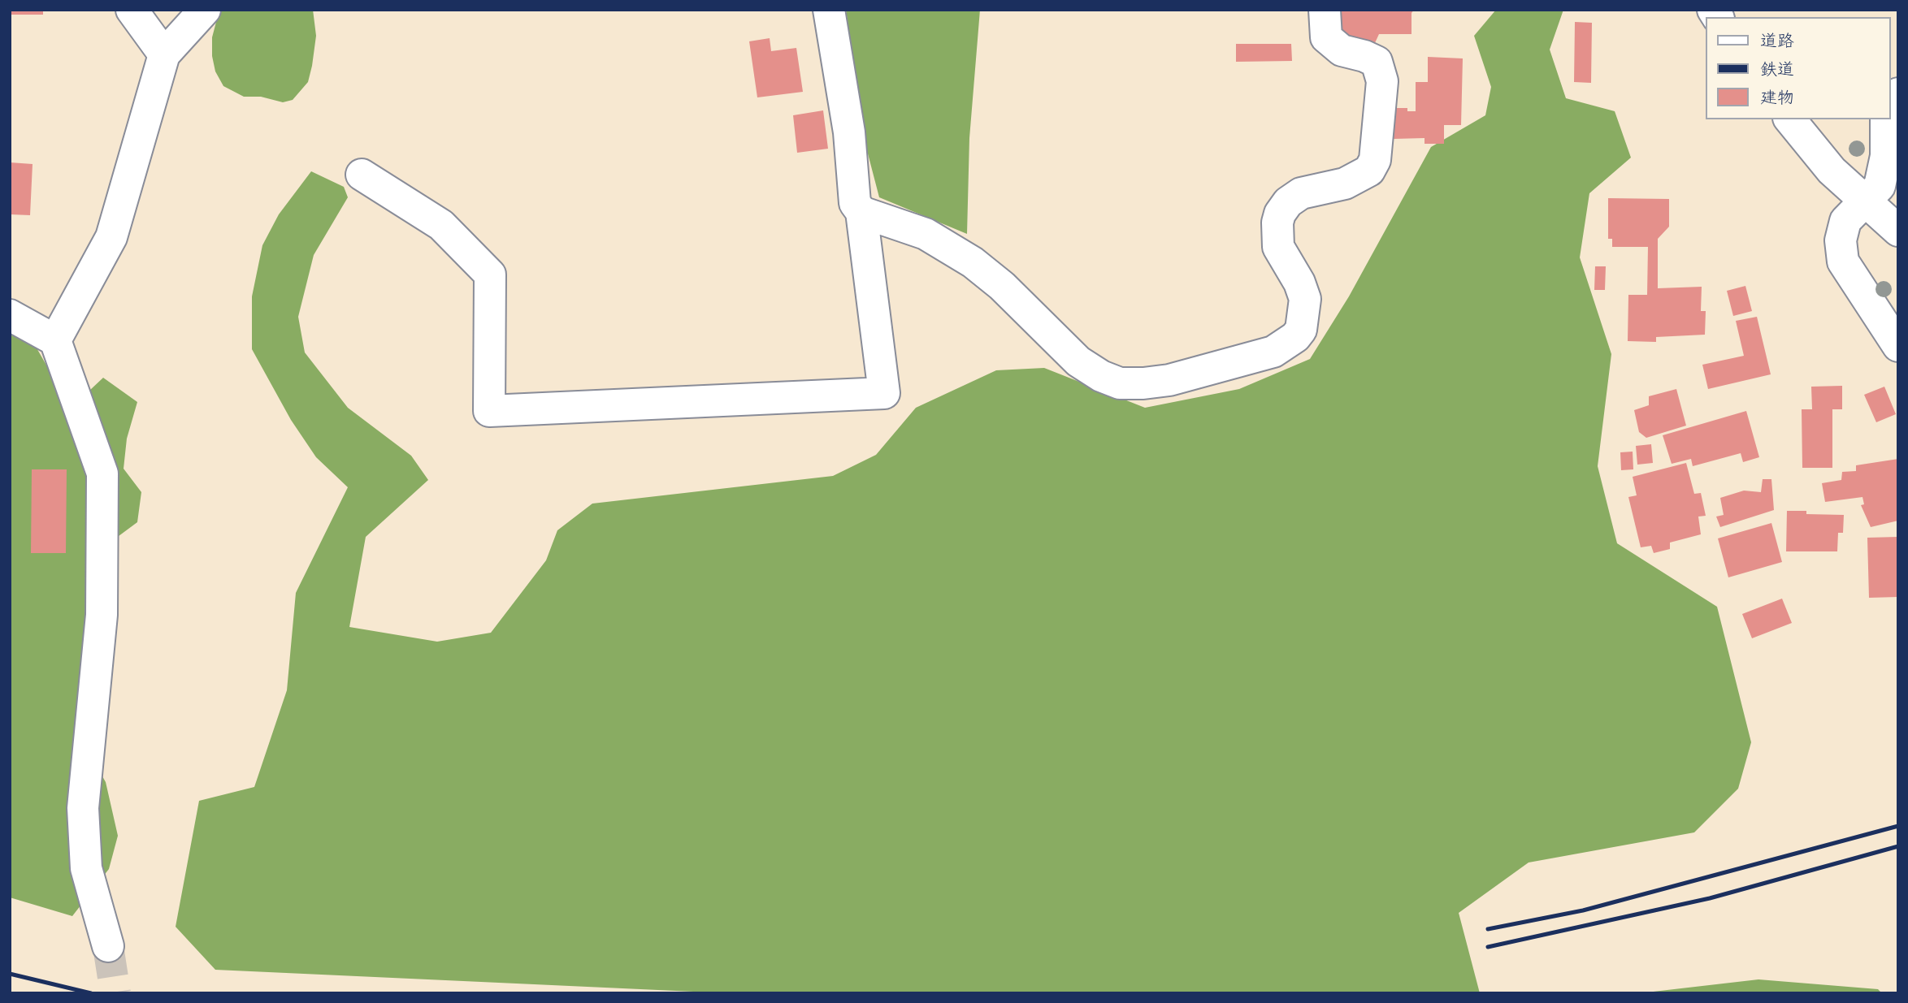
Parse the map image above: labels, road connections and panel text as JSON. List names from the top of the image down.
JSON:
{
  "legend": ["道路", "鉄道", "建物"]
}
